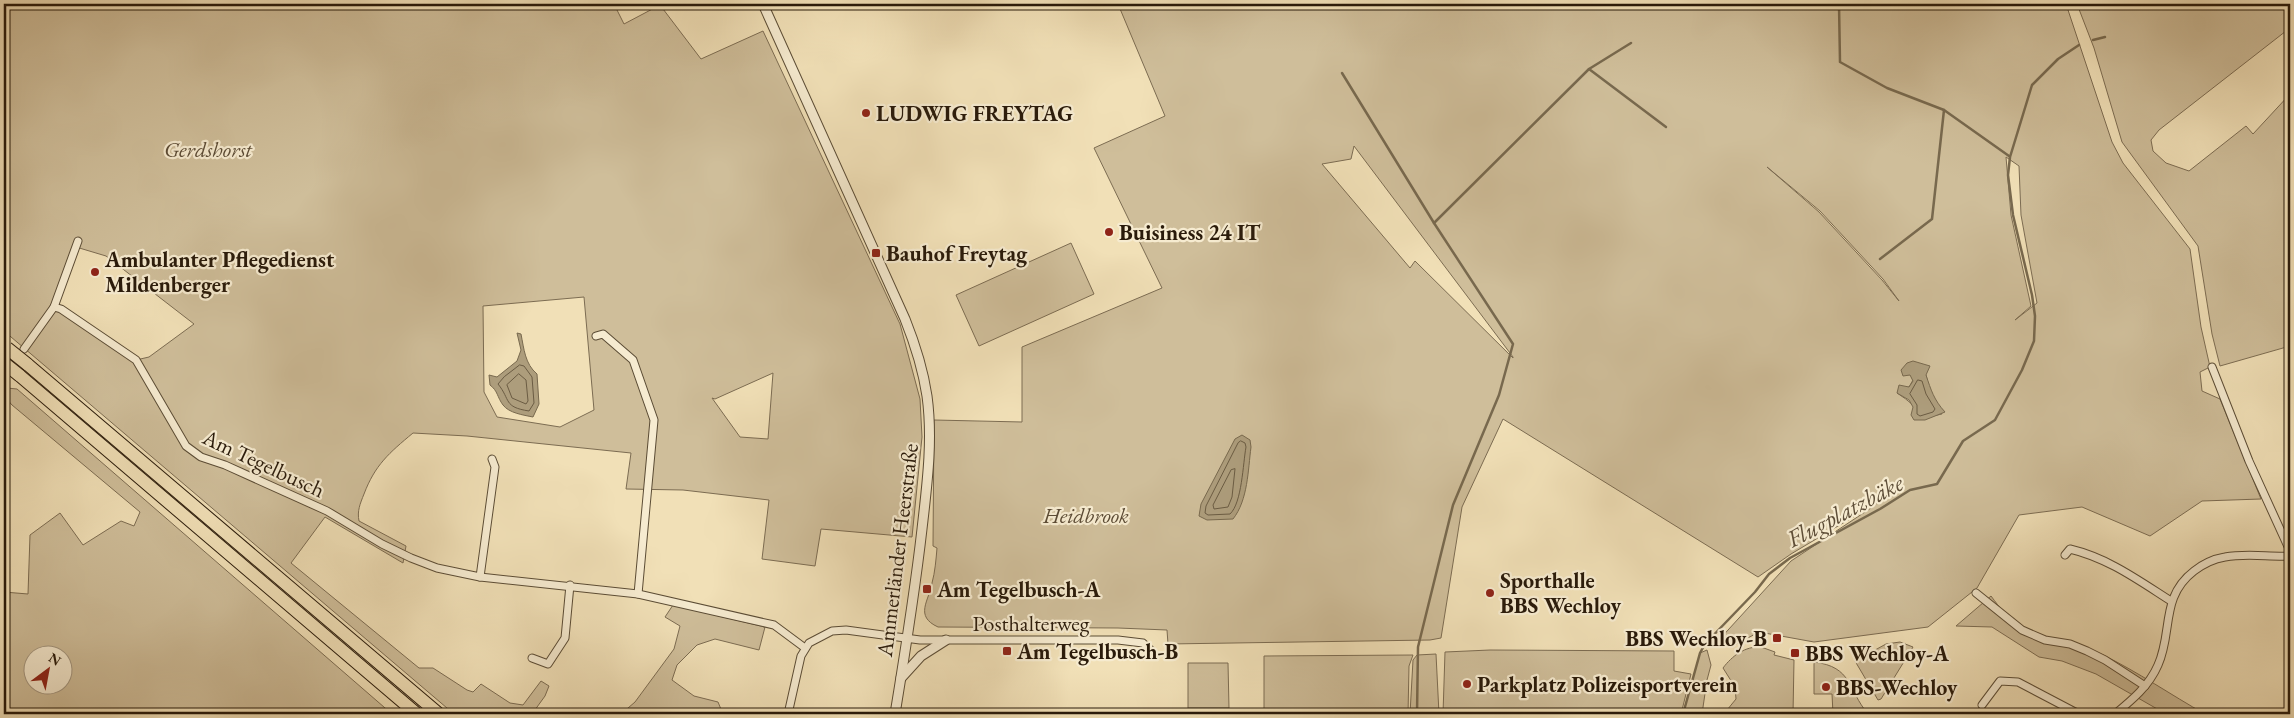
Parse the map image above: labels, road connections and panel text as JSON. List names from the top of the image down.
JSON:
{
  "streets": {
    "street": ["Am Tegelbusch", "Ammerländer Heerstraße", "Posthalterweg"]
  },
  "crossings": [
    ["Ammerländer Heerstraße", "Posthalterweg"]
  ],
  "water": ["Flugplatzbäke"],
  "parks": ["Gerdshorst", "Heidbrook"],
  "places": {
    "other": [
      "LUDWIG FREYTAG",
      "Buisiness 24 IT",
      "Ambulanter Pflegedienst Mildenberger",
      "Sporthalle BBS Wechloy",
      "Parkplatz Polizeisportverein",
      "BBS-Wechloy"
    ],
    "transit": [
      "Bauhof Freytag",
      "Am Tegelbusch-A",
      "BBS Wechloy-B",
      "Am Tegelbusch-B",
      "BBS Wechloy-A"
    ]
  },
  "north": "top right"
}
